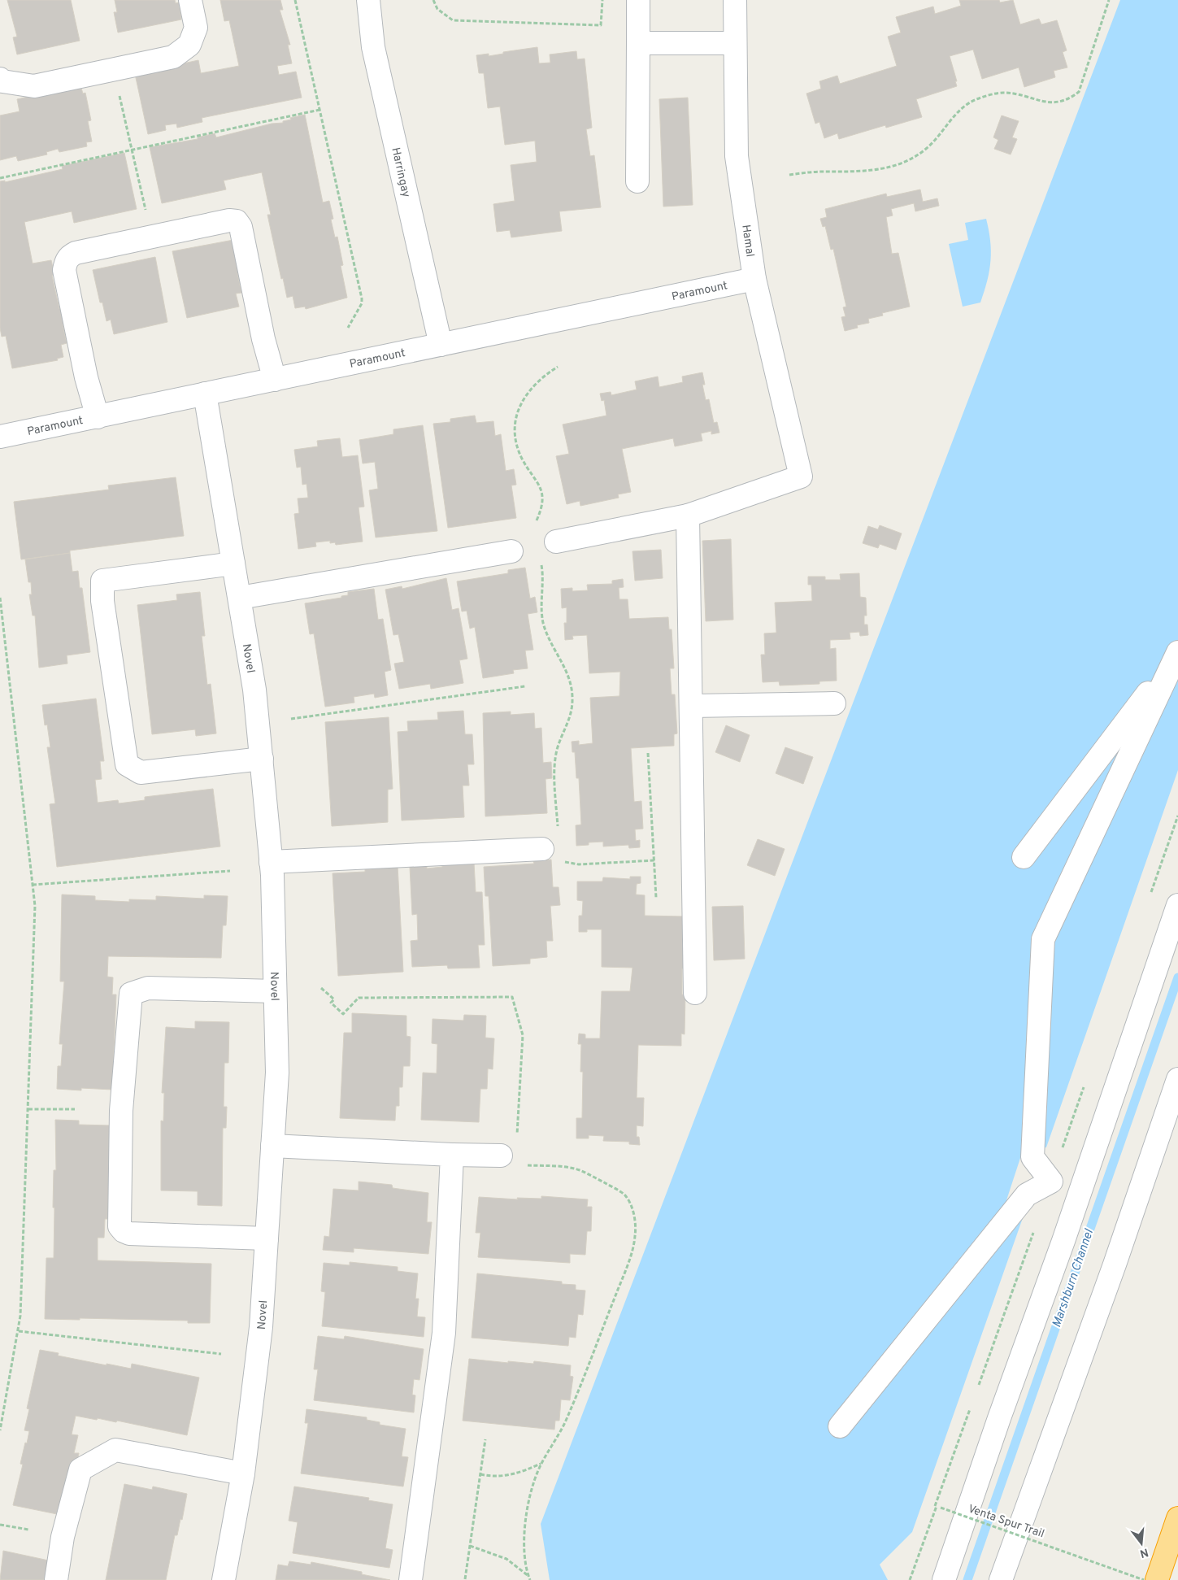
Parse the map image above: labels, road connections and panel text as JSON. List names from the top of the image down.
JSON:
{
  "streets": {
    "street": [
      "Harringay",
      "Hamal",
      "Paramount",
      "Novel"
    ],
    "path": ["Venta Spur Trail"]
  },
  "crossings": [
    ["Harringay", "Paramount"],
    ["Hamal", "Paramount"],
    ["Paramount", "Novel"]
  ],
  "water": ["Marshburn Channel"],
  "north": "bottom"
}
